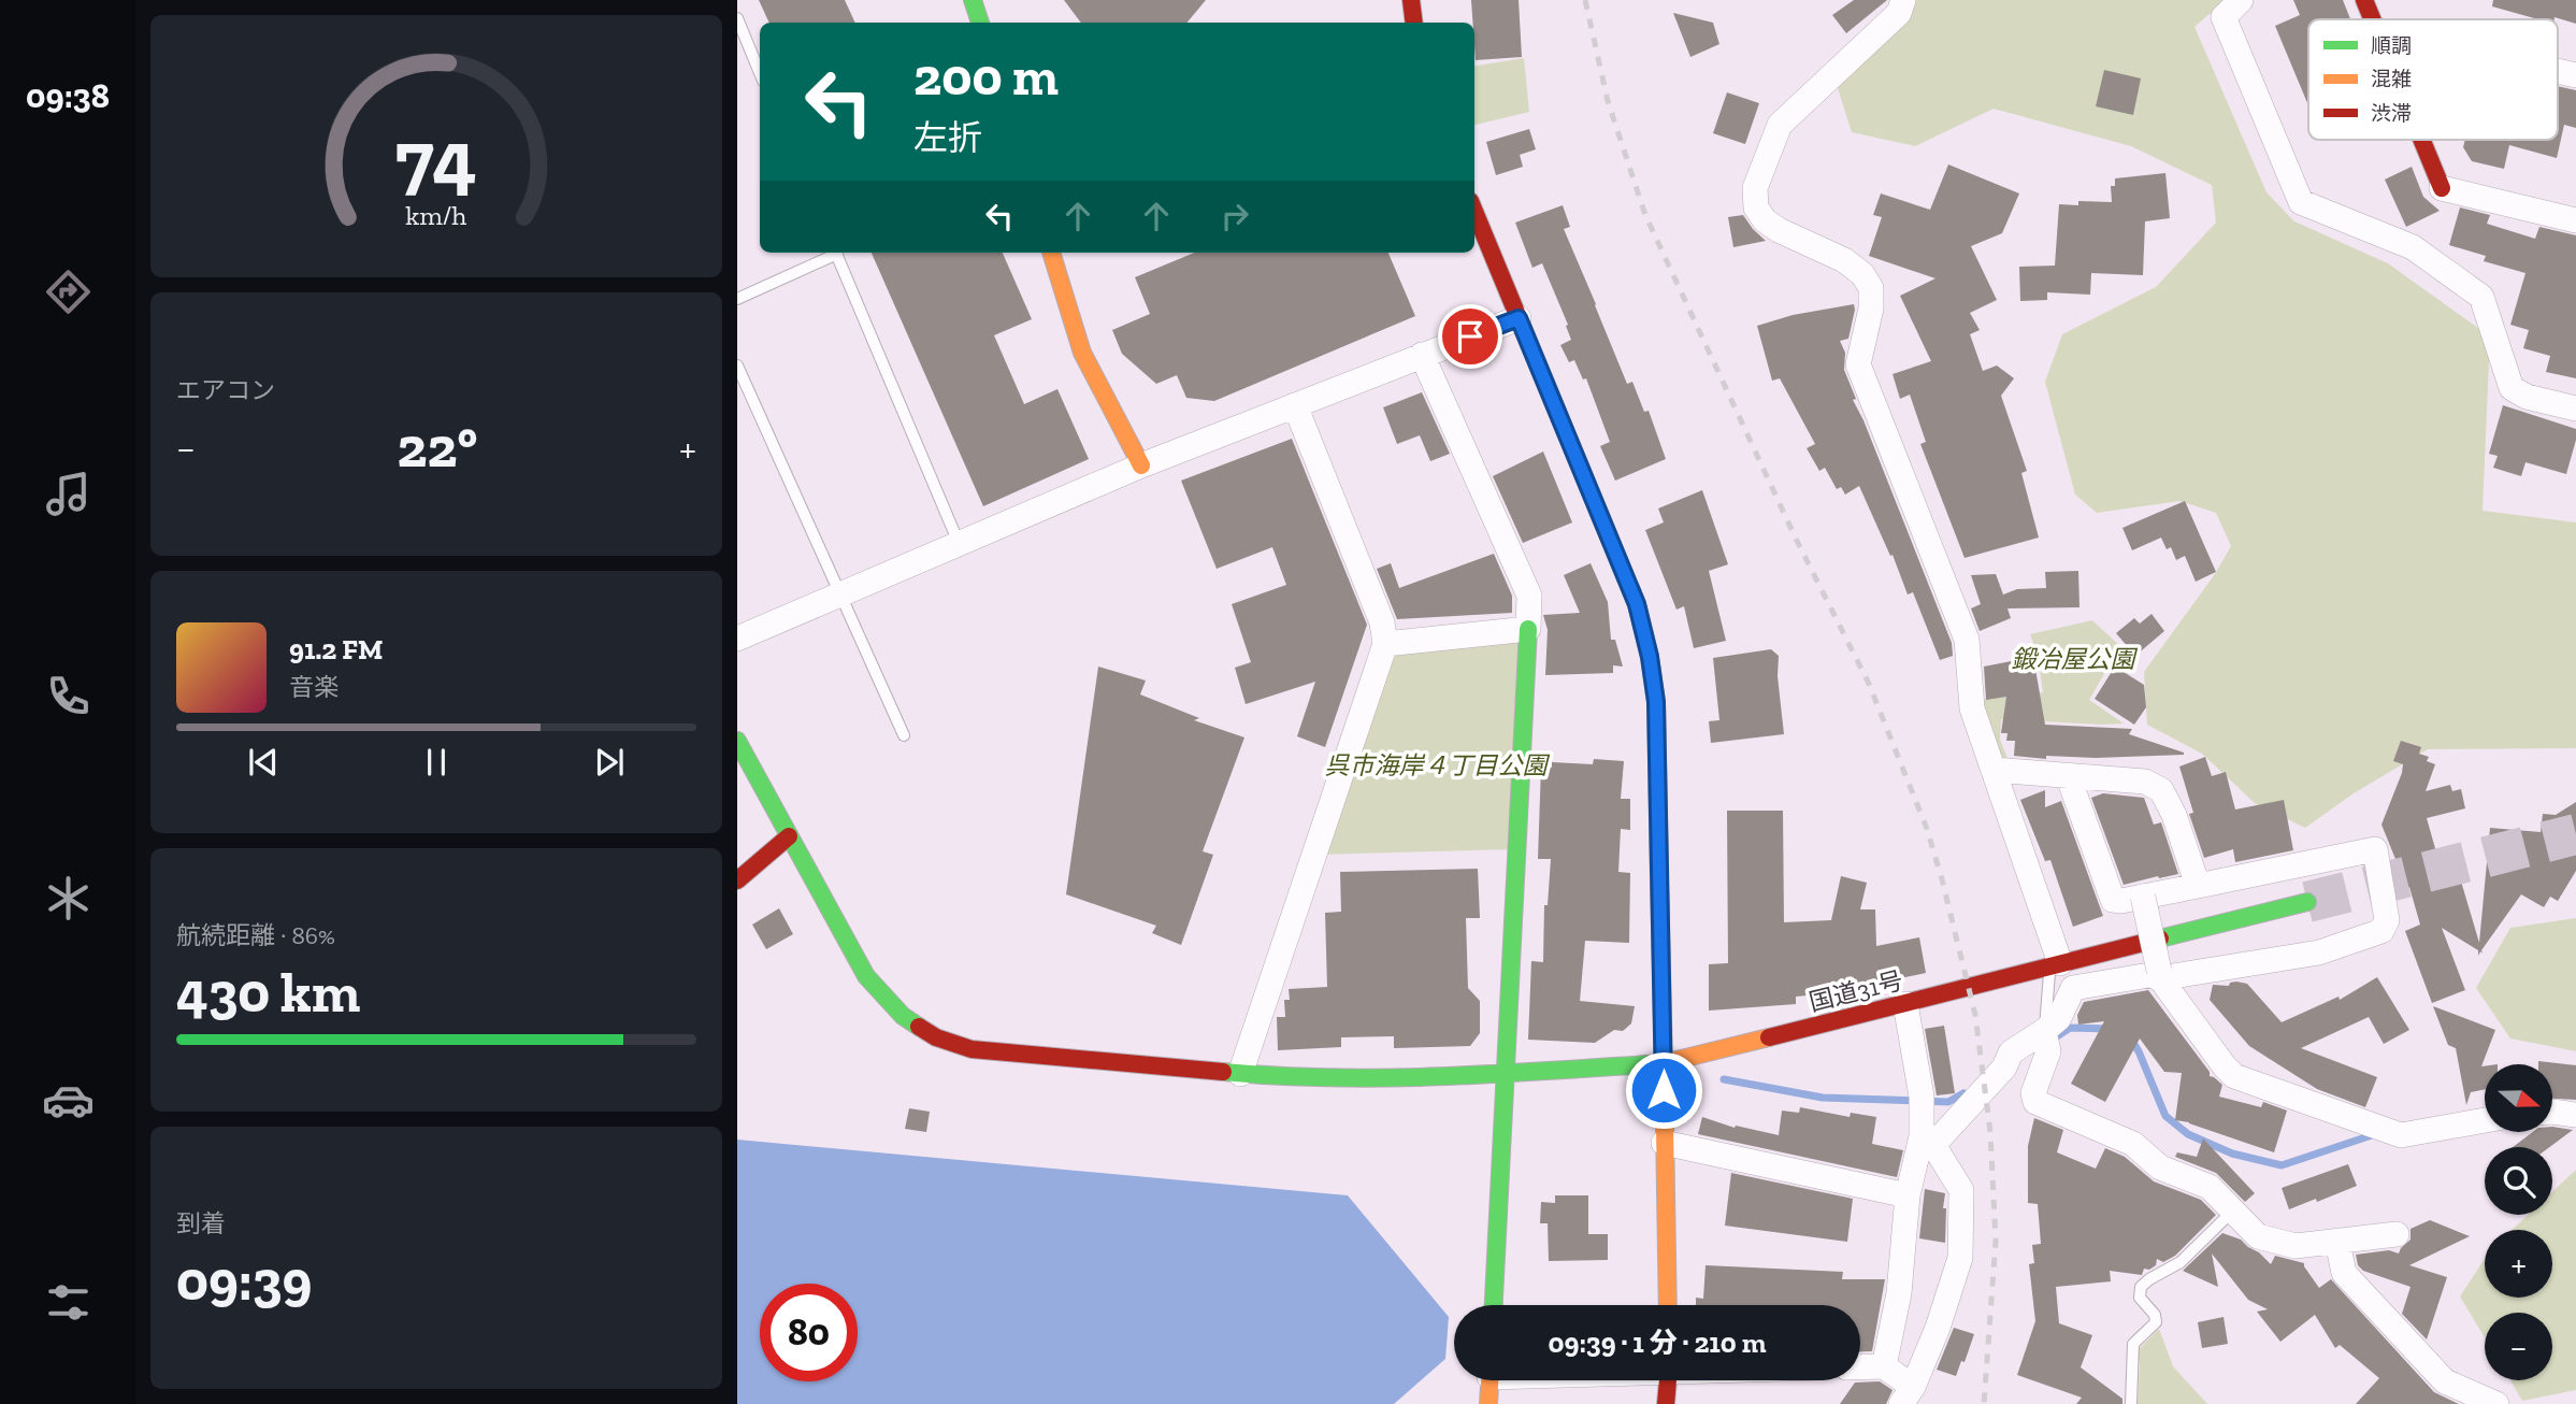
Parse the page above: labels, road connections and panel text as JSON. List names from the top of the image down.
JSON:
{
  "streets": {
    "main road": ["国道31号"]
  },
  "parks": ["鍛冶屋公園", "呉市海岸４丁目公園"],
  "legend": ["順調", "混雑", "渋滞"],
  "north": "right",
  "page": {
    "tabs": "09:38",
    "turn": ["200 m", "左折"],
    "tile": [
      "エアコン",
      ["航続距離 · 86%", "430 km"],
      ["到着", "09:39"]
    ],
    "heat": ["−", "22°", "+"],
    "song": ["91.2 FM", "音楽"],
    "map_buttons": ["+", "−"],
    "limit": "80",
    "trip": "09:39 · 1 分 · 210 m",
    "gauge": ["74", "km/h"]
  }
}
